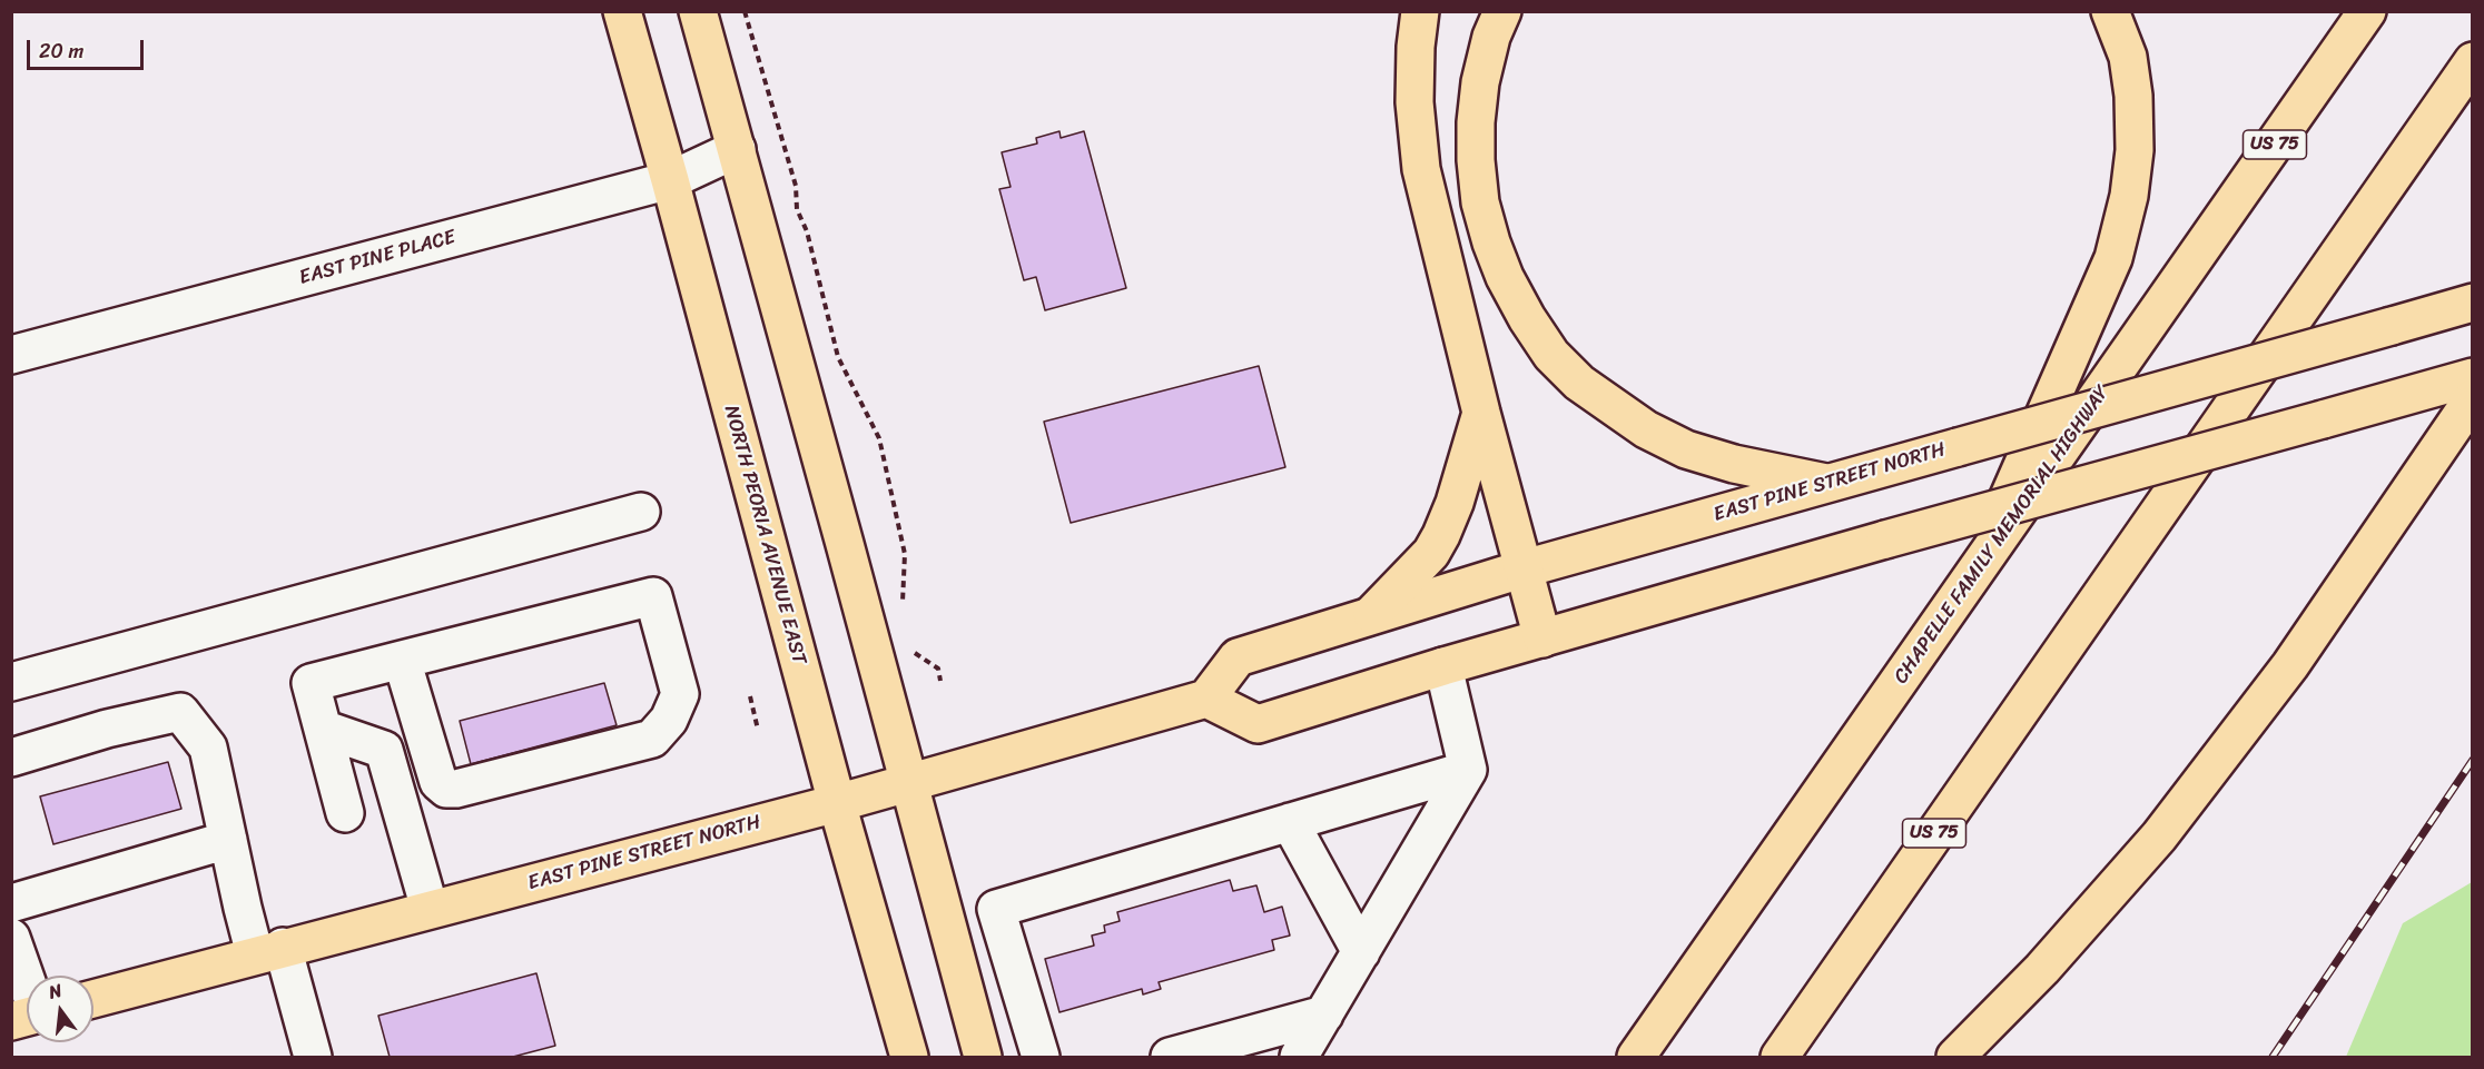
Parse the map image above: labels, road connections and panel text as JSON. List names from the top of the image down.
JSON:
{
  "streets": {
    "main road": [
      "US 75",
      "EAST PINE STREET NORTH",
      "NORTH PEORIA AVENUE EAST",
      "CHAPELLE FAMILY MEMORIAL HIGHWAY"
    ],
    "street": ["EAST PINE PLACE"]
  },
  "crossings": [
    ["EAST PINE PLACE", "NORTH PEORIA AVENUE EAST"],
    ["EAST PINE STREET NORTH", "NORTH PEORIA AVENUE EAST"]
  ],
  "scale_bar": "20 m",
  "north": "top"
}
